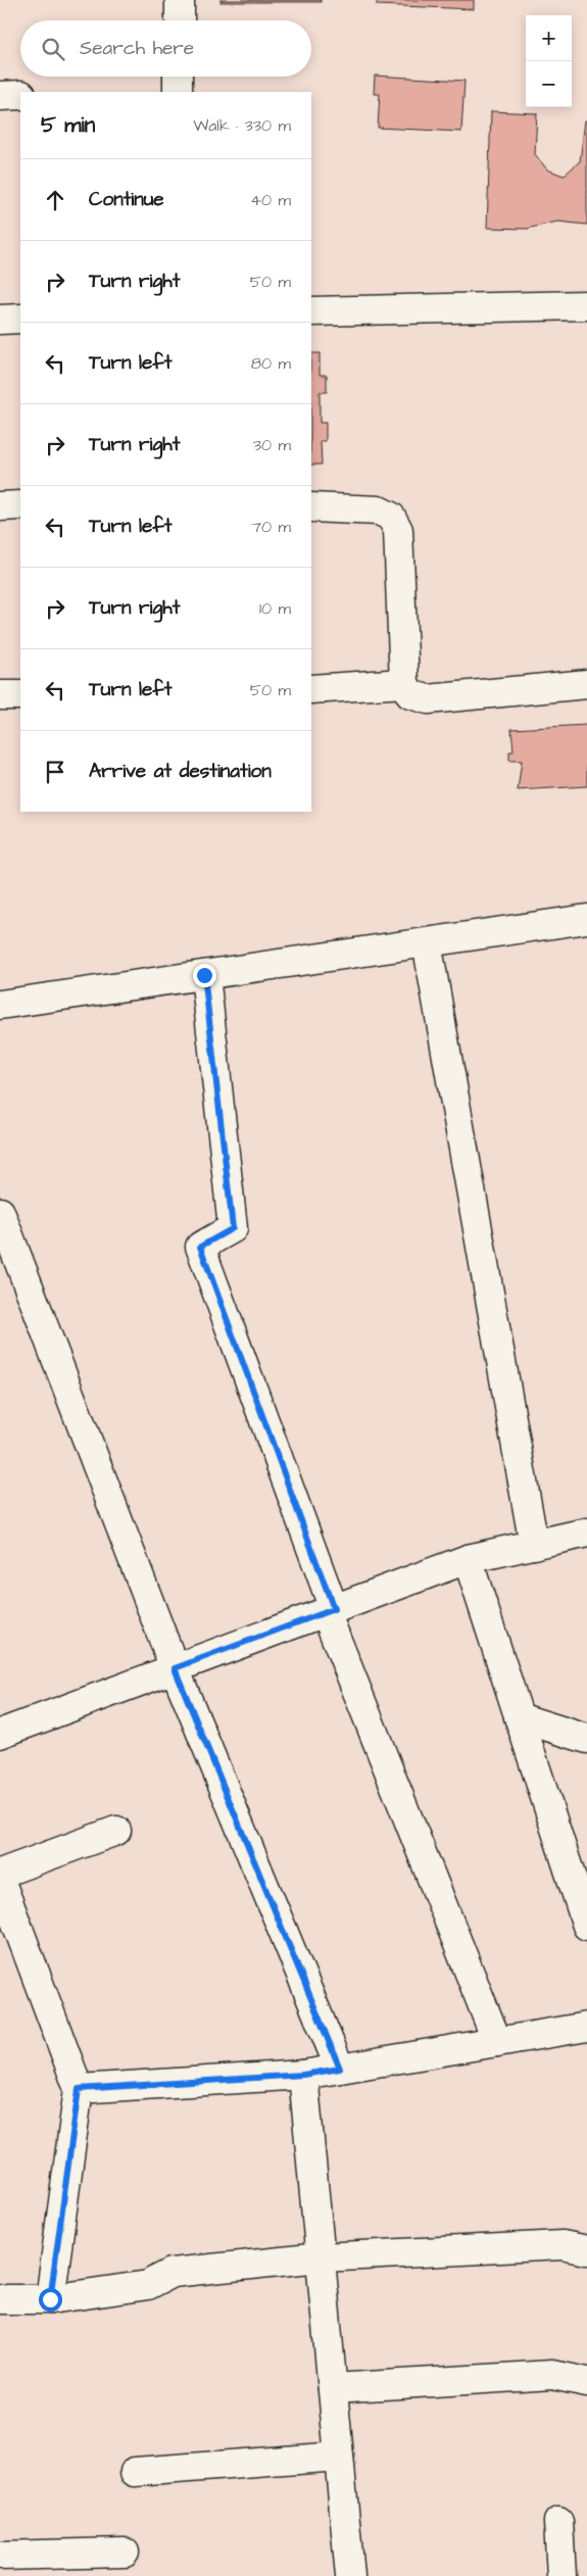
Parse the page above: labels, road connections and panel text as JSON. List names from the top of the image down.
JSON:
{
  "page": {
    "map_buttons": ["+", "−"],
    "search": "Search here",
    "heading": ["5 min", "Walk · 330 m"],
    "list": [
      ["Continue", "40 m"],
      ["Turn right", "50 m"],
      ["Turn left", "80 m"],
      ["Turn right", "30 m"],
      ["Turn left", "70 m"],
      ["Turn right", "10 m"],
      ["Turn left", "50 m"],
      "Arrive at destination"
    ]
  }
}
